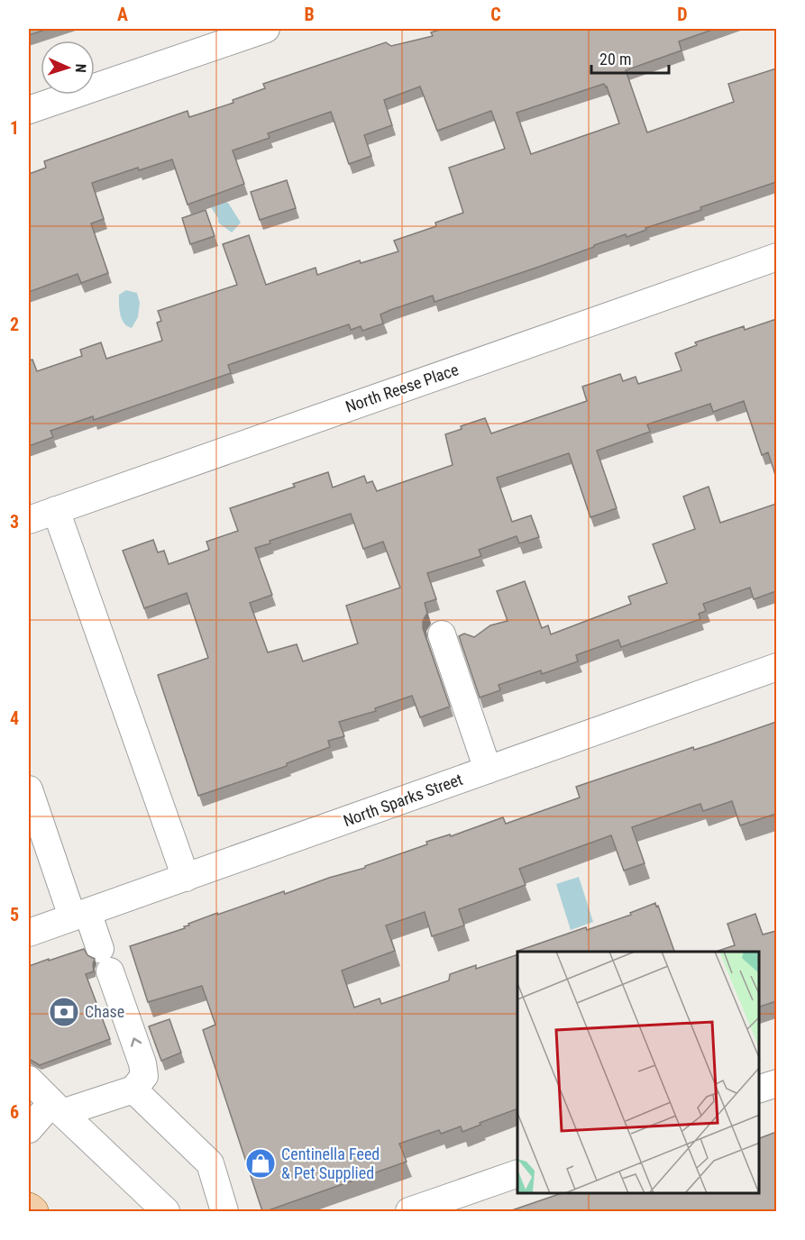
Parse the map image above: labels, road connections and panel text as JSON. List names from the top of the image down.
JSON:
{
  "streets": {
    "street": ["North Reese Place", "North Sparks Street"]
  },
  "places": {
    "bank": ["Chase"],
    "shop": ["Centinella Feed & Pet Supplied"]
  },
  "scale_bar": "20 m",
  "north": "right",
  "grid": {
    "columns": [
      "A",
      "B",
      "C",
      "D"
    ],
    "rows": [
      "1",
      "2",
      "3",
      "4",
      "5",
      "6"
    ]
  }
}
